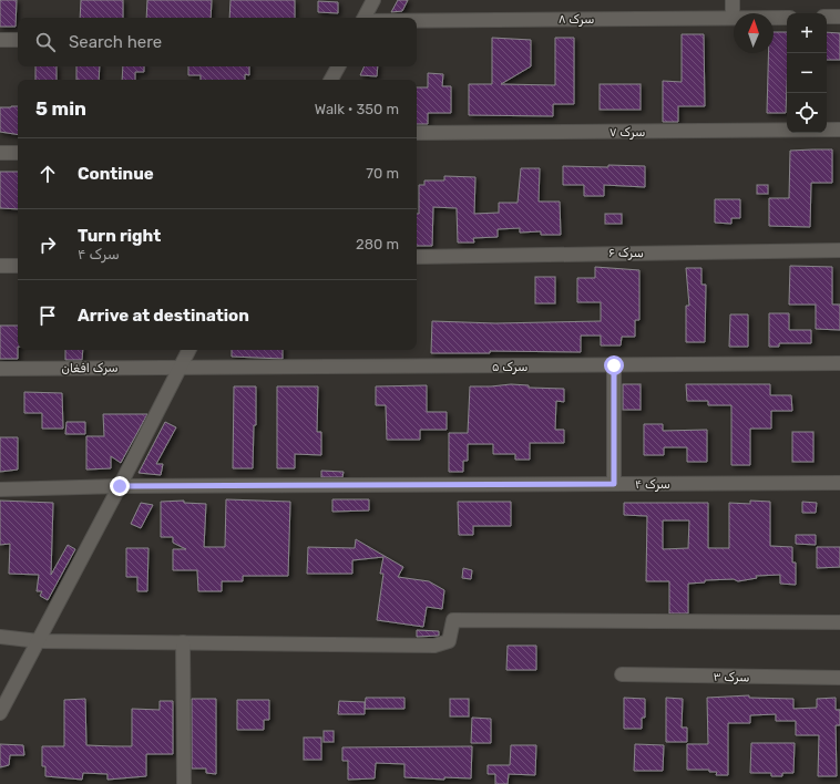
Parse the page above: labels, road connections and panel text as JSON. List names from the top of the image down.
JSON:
{
  "streets": {
    "street": [
      "سرک ۸",
      "سرک ۷",
      "سرک ۶",
      "سرک ۵",
      "سرک افغان",
      "سرک ۴",
      "سرک ۳"
    ]
  },
  "crossings": [
    ["سرک ۵", "سرک افغان"]
  ],
  "north": "top",
  "page": {
    "map_buttons": ["+", "−"],
    "search": "Search here",
    "heading": ["5 min", "Walk · 350 m"],
    "list": [
      ["Continue", "70 m"],
      ["Turn right", "سرک ۴", "280 m"],
      "Arrive at destination"
    ]
  }
}
